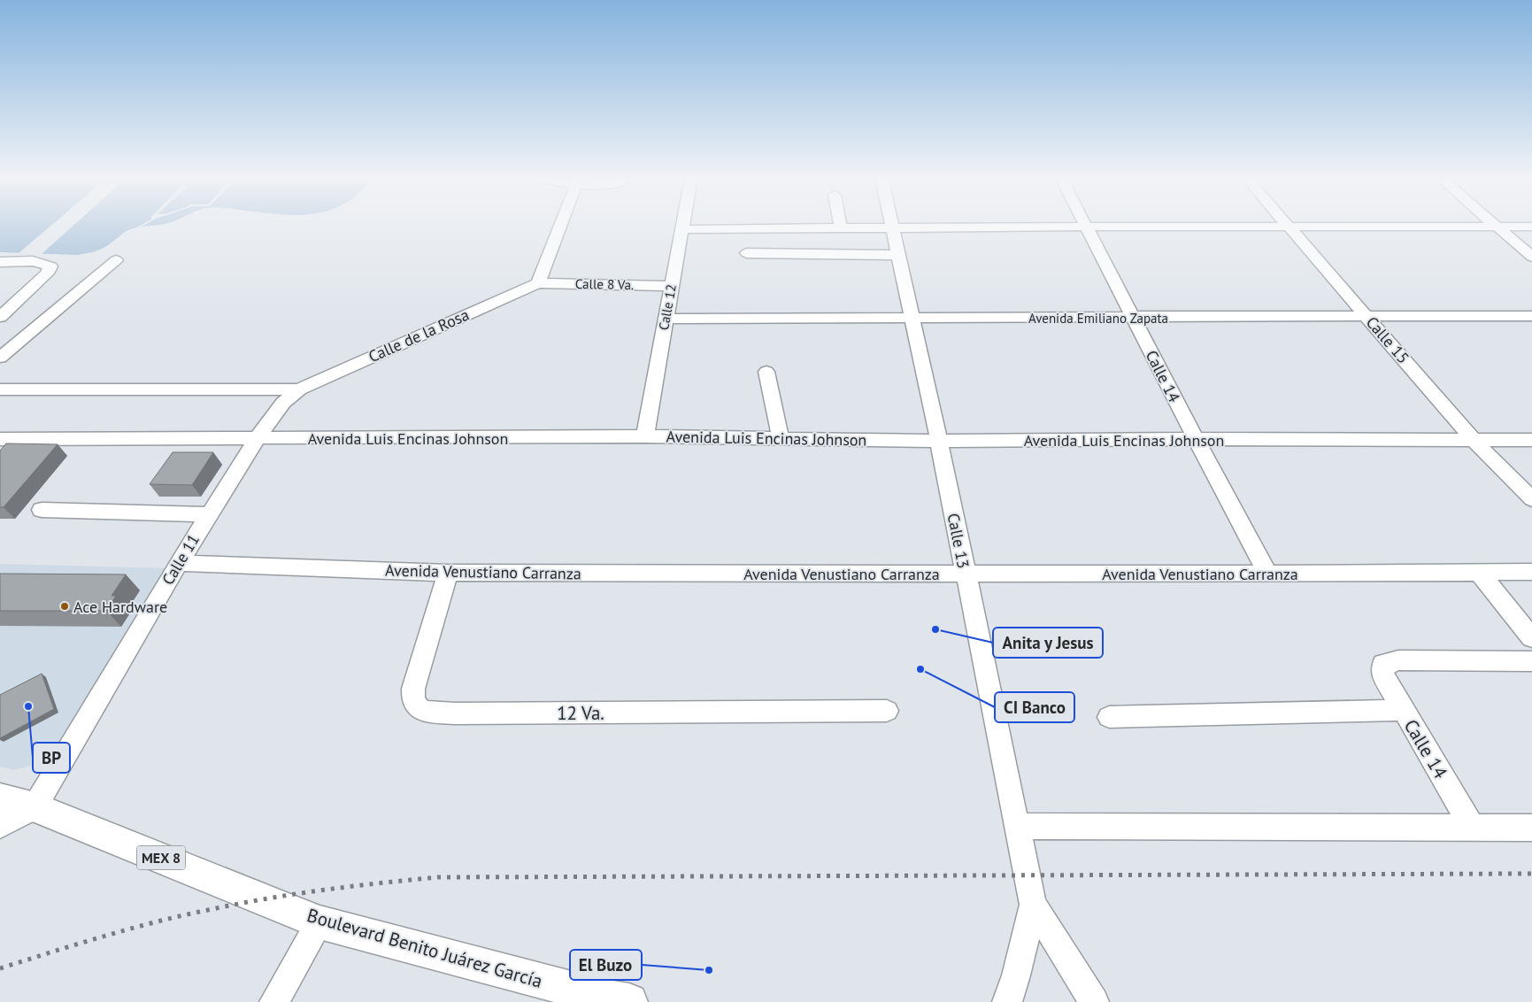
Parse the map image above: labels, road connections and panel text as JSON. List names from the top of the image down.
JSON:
{
  "streets": {
    "main road": ["MEX 8", "Boulevard Benito Juárez García"],
    "street": [
      "Calle 8 Va.",
      "Calle 12",
      "Avenida Emiliano Zapata",
      "Calle de la Rosa",
      "Calle 15",
      "Calle 14",
      "Avenida Luis Encinas Johnson",
      "Calle 13",
      "Calle 11",
      "Avenida Venustiano Carranza",
      "12 Va."
    ]
  },
  "crossings": [
    ["Calle 8 Va.", "Calle 12"],
    ["Calle 8 Va.", "Calle de la Rosa"],
    ["Calle 12", "Avenida Emiliano Zapata"],
    ["Calle 12", "Avenida Luis Encinas Johnson"],
    ["Avenida Emiliano Zapata", "Calle 15"],
    ["Avenida Emiliano Zapata", "Calle 14"],
    ["Avenida Emiliano Zapata", "Calle 13"],
    ["Calle de la Rosa", "Calle 11"],
    ["Calle 15", "Avenida Luis Encinas Johnson"],
    ["Calle 14", "Avenida Luis Encinas Johnson"],
    ["Calle 14", "Avenida Venustiano Carranza"],
    ["Avenida Luis Encinas Johnson", "Calle 13"],
    ["Avenida Luis Encinas Johnson", "Calle 11"],
    ["Calle 13", "Avenida Venustiano Carranza"],
    ["Calle 11", "Avenida Venustiano Carranza"],
    ["Calle 11", "Boulevard Benito Juárez García"],
    ["Avenida Venustiano Carranza", "12 Va."]
  ],
  "places": [
    "Ace Hardware",
    "Anita y Jesus",
    "CI Banco",
    "BP",
    "El Buzo"
  ]
}
